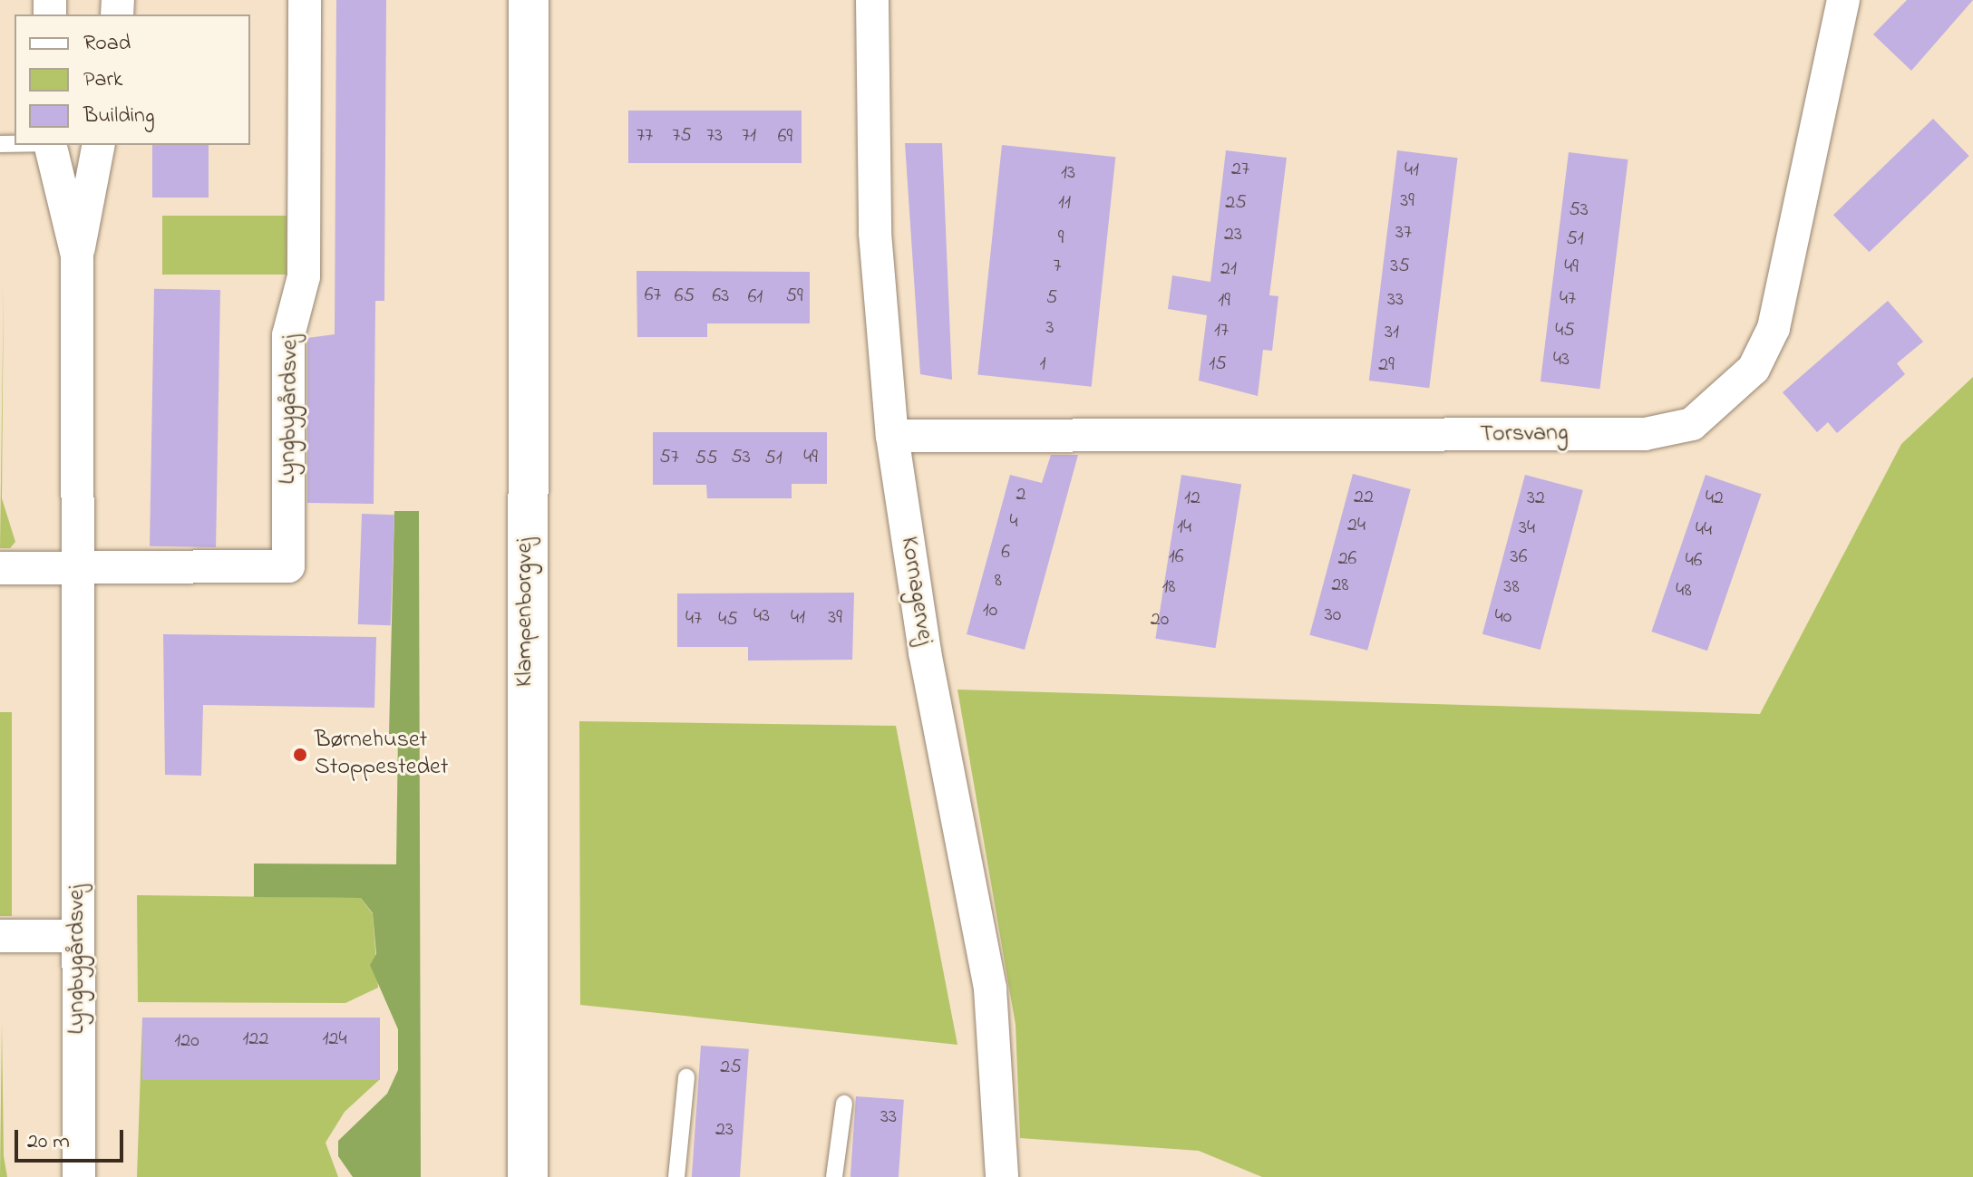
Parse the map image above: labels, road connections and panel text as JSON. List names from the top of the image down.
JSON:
{
  "streets": {
    "street": [
      "Lyngbygårdsvej",
      "Torsvang",
      "Kornagervej",
      "Klampenborgvej"
    ]
  },
  "crossings": [
    ["Torsvang", "Kornagervej"]
  ],
  "places": ["Børnehuset Stoppestedet"],
  "house_numbers": [
    "77",
    "75",
    "73",
    "71",
    "69",
    "27",
    "41",
    "13",
    "39",
    "11",
    "25",
    "53",
    "37",
    "23",
    "9",
    "51",
    "7",
    "35",
    "49",
    "21",
    "67",
    "65",
    "63",
    "59",
    "61",
    "5",
    "47",
    "33",
    "19",
    "3",
    "17",
    "45",
    "31",
    "43",
    "1",
    "15",
    "29",
    "57",
    "53",
    "49",
    "55",
    "51",
    "2",
    "22",
    "12",
    "32",
    "42",
    "4",
    "24",
    "14",
    "34",
    "44",
    "6",
    "16",
    "36",
    "26",
    "46",
    "8",
    "28",
    "18",
    "38",
    "48",
    "10",
    "30",
    "43",
    "40",
    "41",
    "39",
    "47",
    "45",
    "20",
    "122",
    "124",
    "120",
    "25",
    "33",
    "23"
  ],
  "legend": ["Road", "Park", "Building"],
  "scale_bar": "20 m"
}
